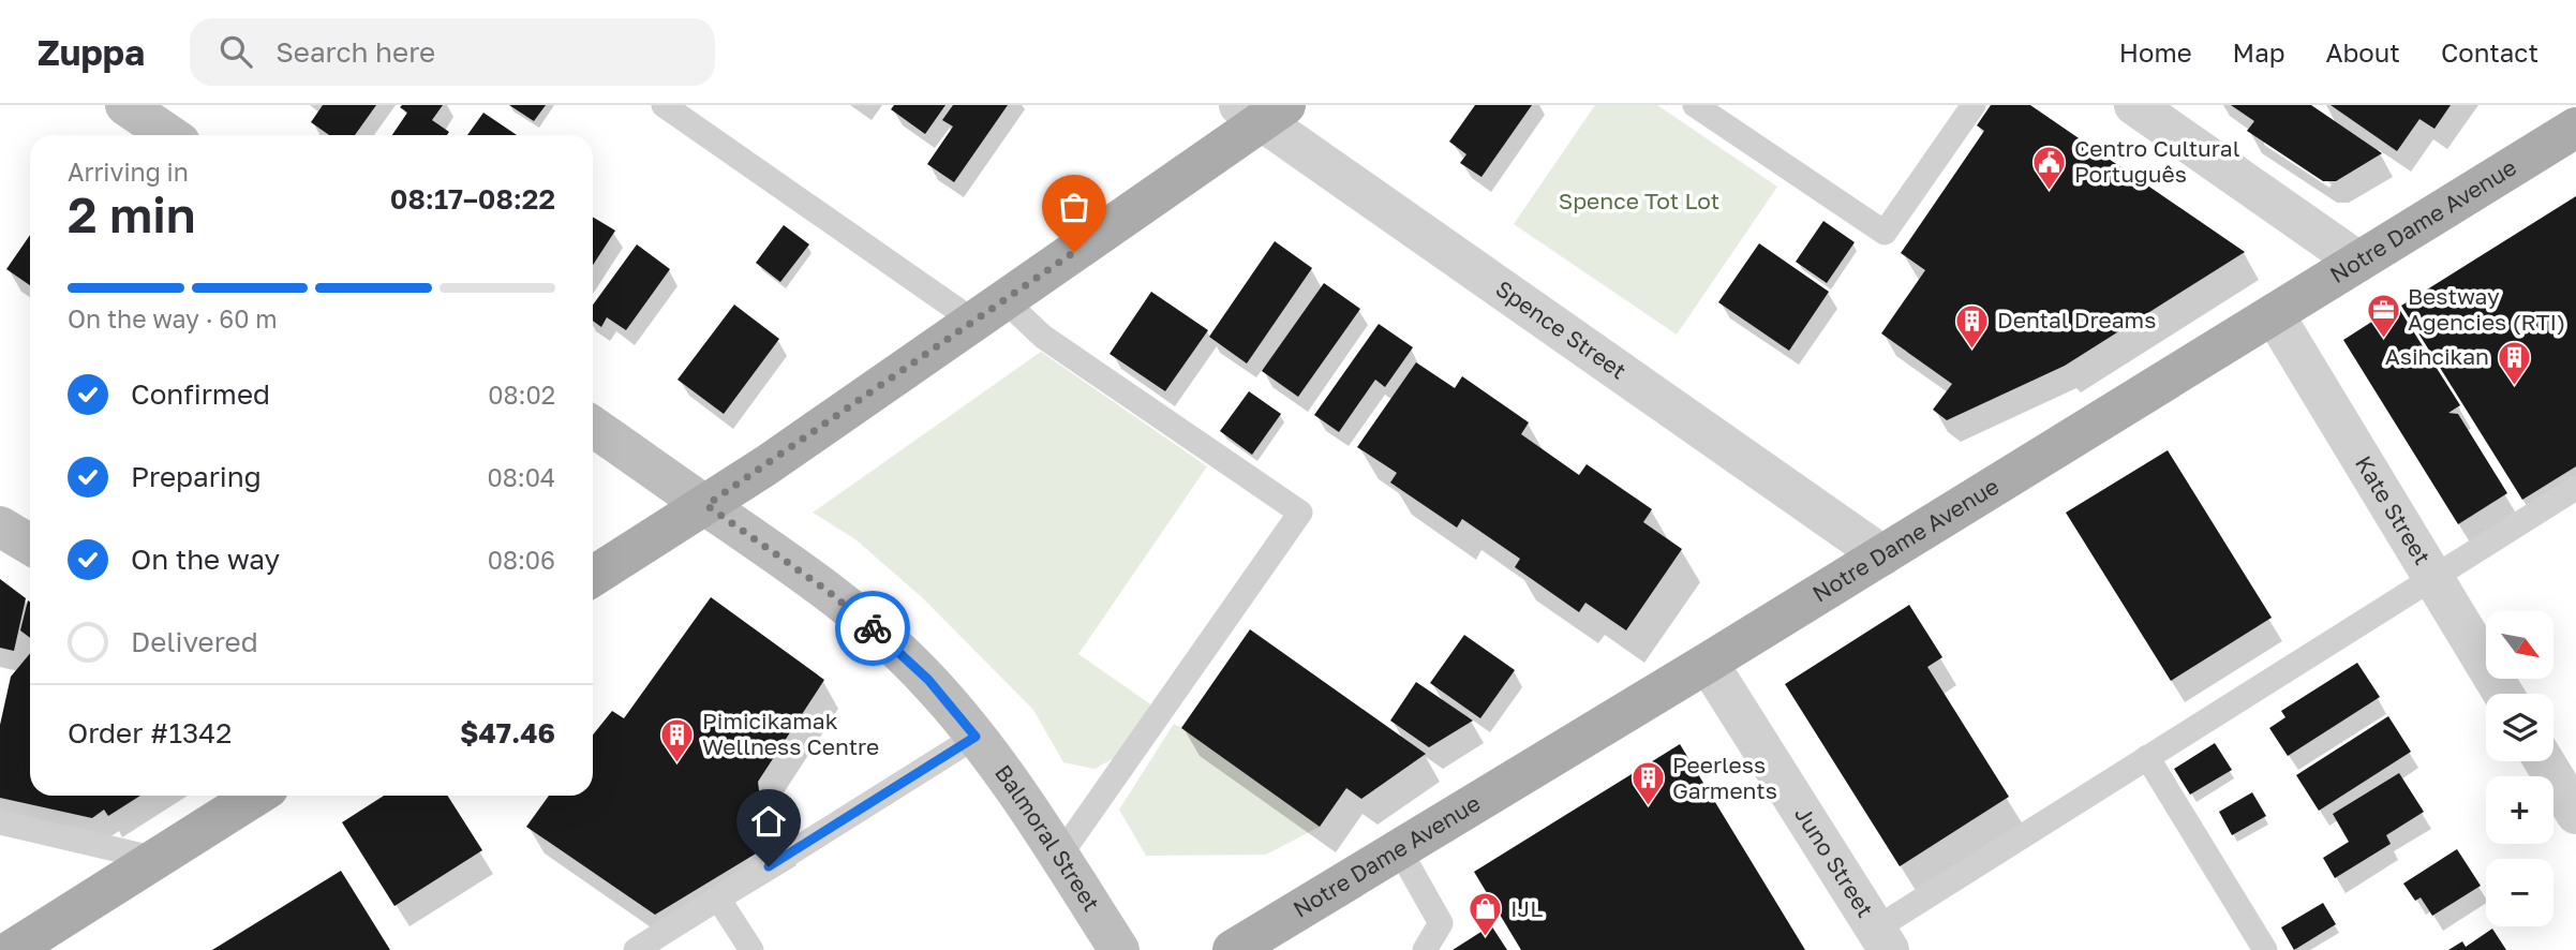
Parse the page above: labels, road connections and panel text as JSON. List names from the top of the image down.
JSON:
{
  "streets": {
    "main road": ["Notre Dame Avenue", "Balmoral Street"],
    "street": ["Spence Street", "Kate Street", "Juno Street"]
  },
  "crossings": [
    ["Notre Dame Avenue", "Spence Street"],
    ["Notre Dame Avenue", "Kate Street"],
    ["Notre Dame Avenue", "Juno Street"]
  ],
  "parks": ["Spence Tot Lot"],
  "places": {
    "public building": ["Centro Cultural Português"],
    "office": ["Bestway Agencies (RTI)"],
    "building": [
      "Dental Dreams",
      "Asihcikan",
      "Pimicikamak Wellness Centre",
      "Peerless Garments"
    ],
    "shop": ["IJL"]
  },
  "north": "bottom right",
  "page": {
    "header": "Zuppa",
    "search": "Search here",
    "nav": [
      "Home",
      "Map",
      "About",
      "Contact"
    ],
    "heading": ["2 min", "Arriving in", "08:17–08:22"],
    "panel": ["Order #1342", "$47.46"],
    "bar": "On the way · 60 m",
    "list": [
      ["Confirmed", "08:02"],
      ["Preparing", "08:04"],
      ["On the way", "08:06"],
      "Delivered"
    ],
    "map_buttons": ["+", "−"]
  }
}
